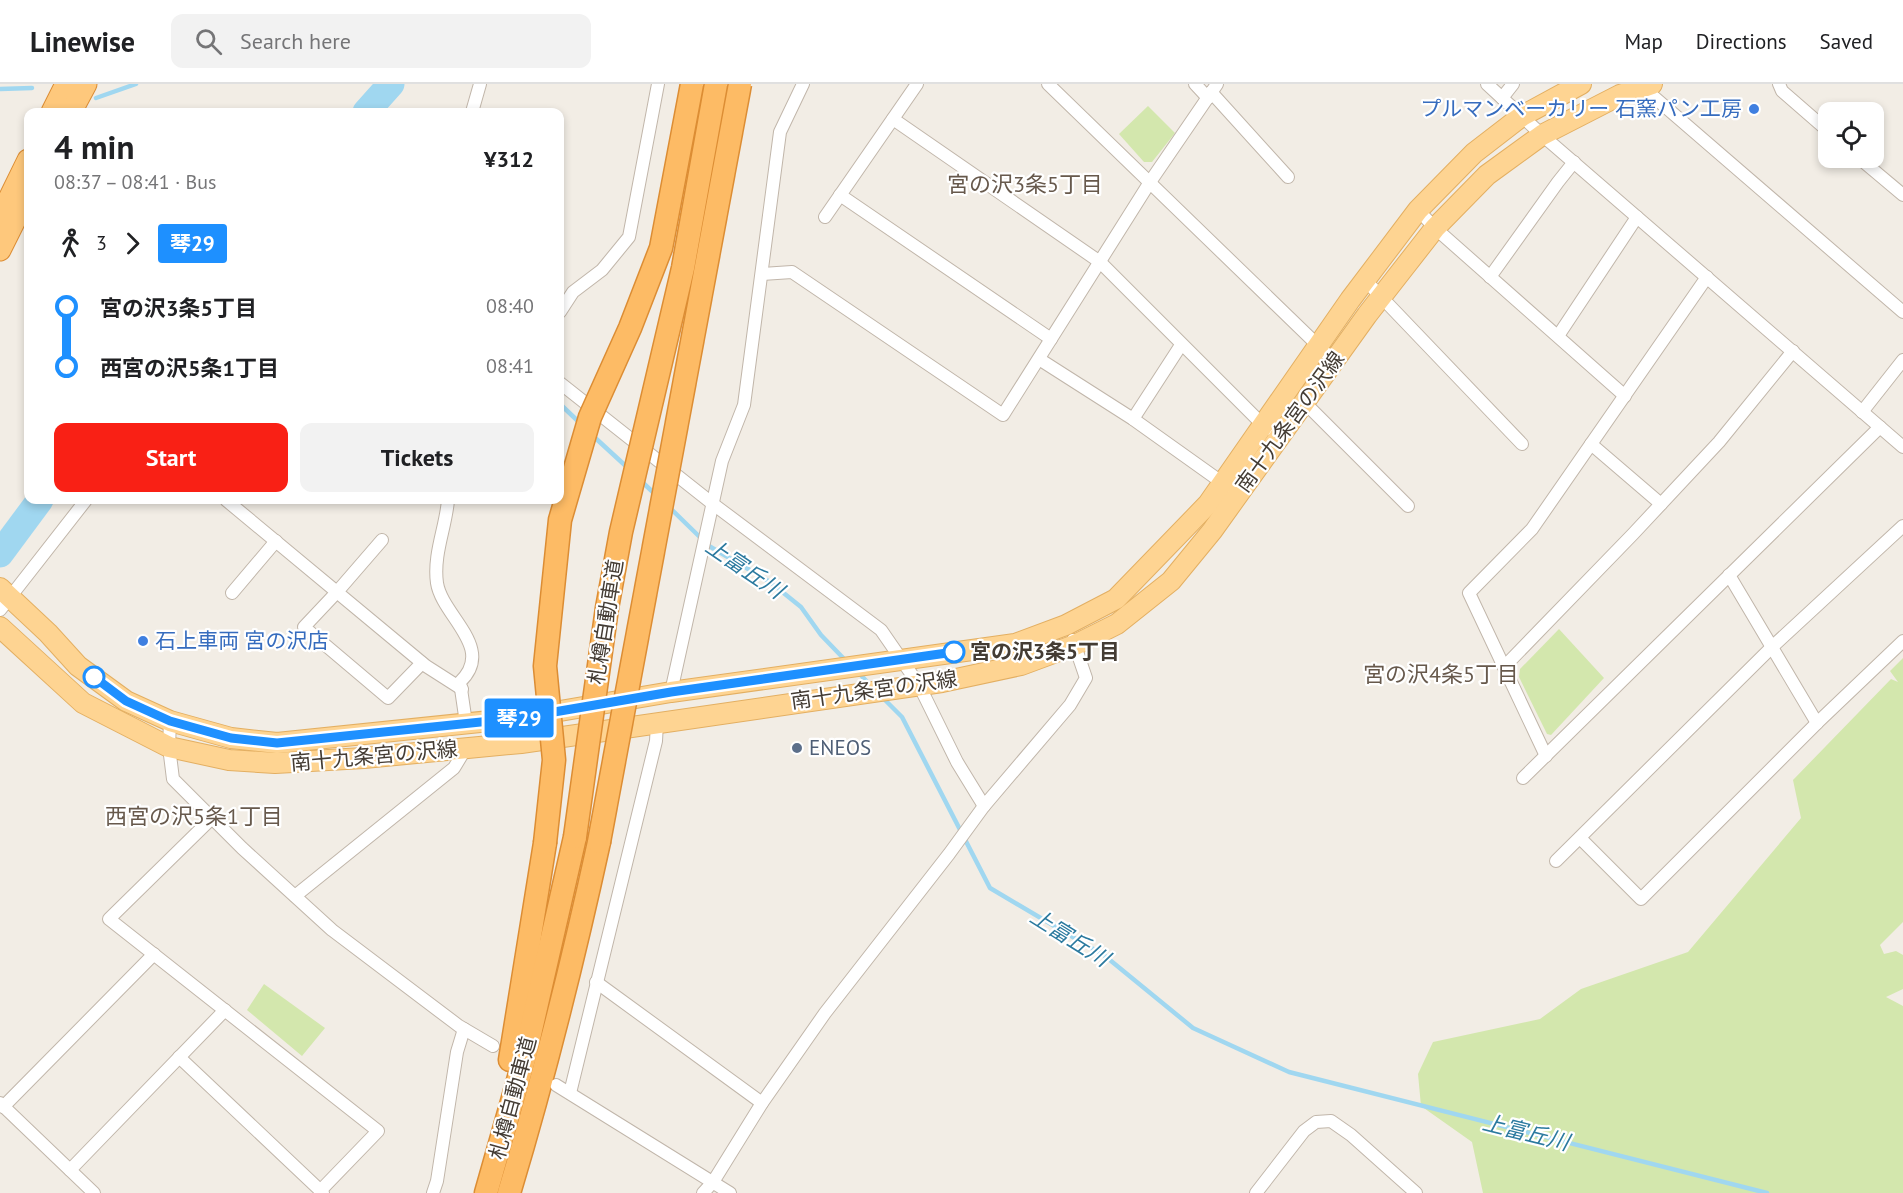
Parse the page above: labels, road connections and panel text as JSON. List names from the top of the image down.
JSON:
{
  "streets": {
    "highway": ["札樽自動車道"],
    "main road": ["南十九条宮の沢線"]
  },
  "districts": ["宮の沢3条5丁目", "宮の沢4条5丁目", "西宮の沢5条1丁目"],
  "water": ["上富丘川"],
  "places": [
    "プルマンベーカリー 石窯パン工房",
    "石上車両 宮の沢店",
    "宮の沢3条5丁目",
    "ENEOS"
  ],
  "lines": ["bus line 琴29"],
  "page": {
    "header": "Linewise",
    "search": "Search here",
    "nav": ["Map", "Directions", "Saved"],
    "on_map": "琴29",
    "heading": ["4 min", "08:37 – 08:41 · Bus", "¥312"],
    "legs": ["3", "琴29"],
    "list": [
      {
        "name": "宮の沢3条5丁目",
        "value": "08:40"
      },
      {
        "name": "西宮の沢5条1丁目",
        "value": "08:41"
      }
    ],
    "buttons": ["Start", "Tickets"]
  }
}
